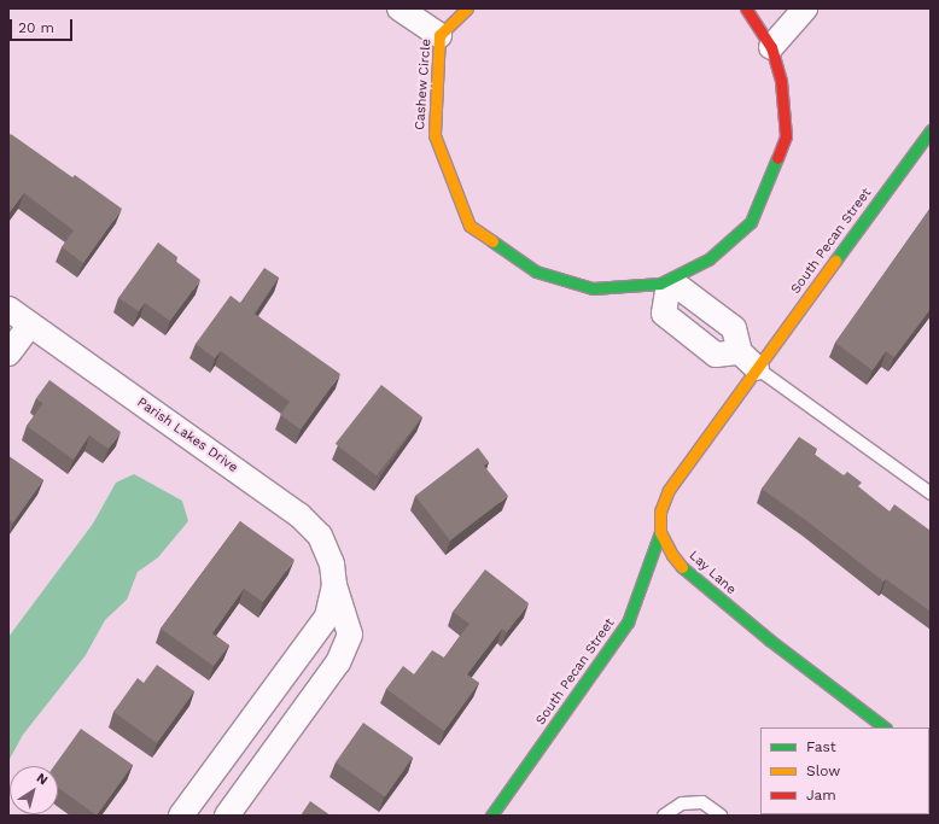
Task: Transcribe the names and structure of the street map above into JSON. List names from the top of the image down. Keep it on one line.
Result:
{"streets":{"street":["Cashew Circle","South Pecan Street","Parish Lakes Drive","Lay Lane"]},"crossings":[["South Pecan Street","Lay Lane"]],"legend":["Fast","Slow","Jam"],"scale_bar":"20 m","north":"top right"}
